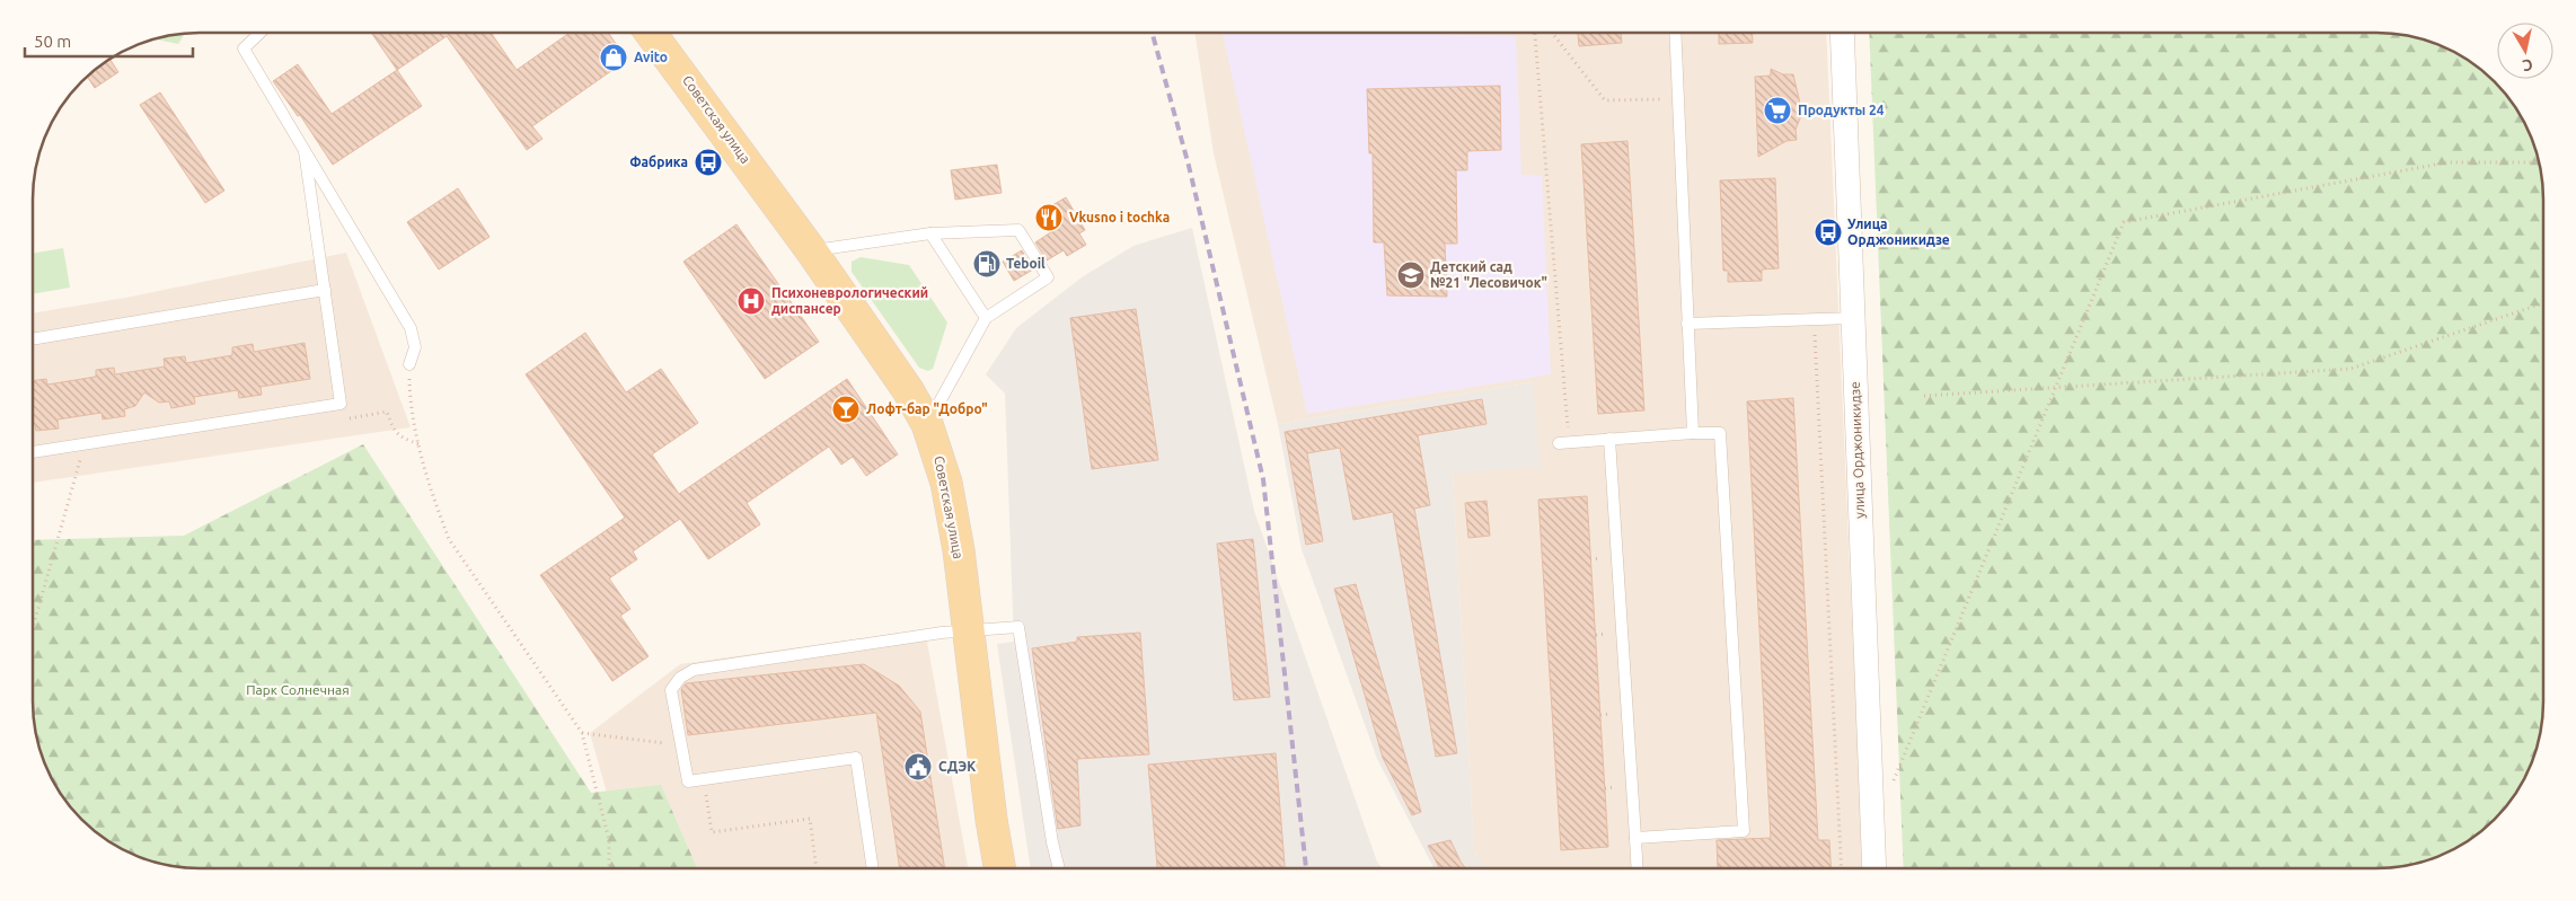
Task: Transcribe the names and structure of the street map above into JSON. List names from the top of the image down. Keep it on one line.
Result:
{"streets":{"main road":["Советская улица"],"street":["улица Орджоникидзе"]},"parks":["Парк Солнечная"],"places":{"shop":["Avito"],"supermarket":["Продукты 24"],"bus stop":["Фабрика","Улица Орджоникидзе"],"restaurant":["Vkusno i tochka"],"fuel station":["Teboil"],"school or university":["Детский сад №21 \"Лесовичок\""],"hospital":["Психоневрологический диспансер"],"bar":["Лофт-бар \"Добро\""],"public building":["СДЭК"]},"scale_bar":"50 m","north":"bottom"}
